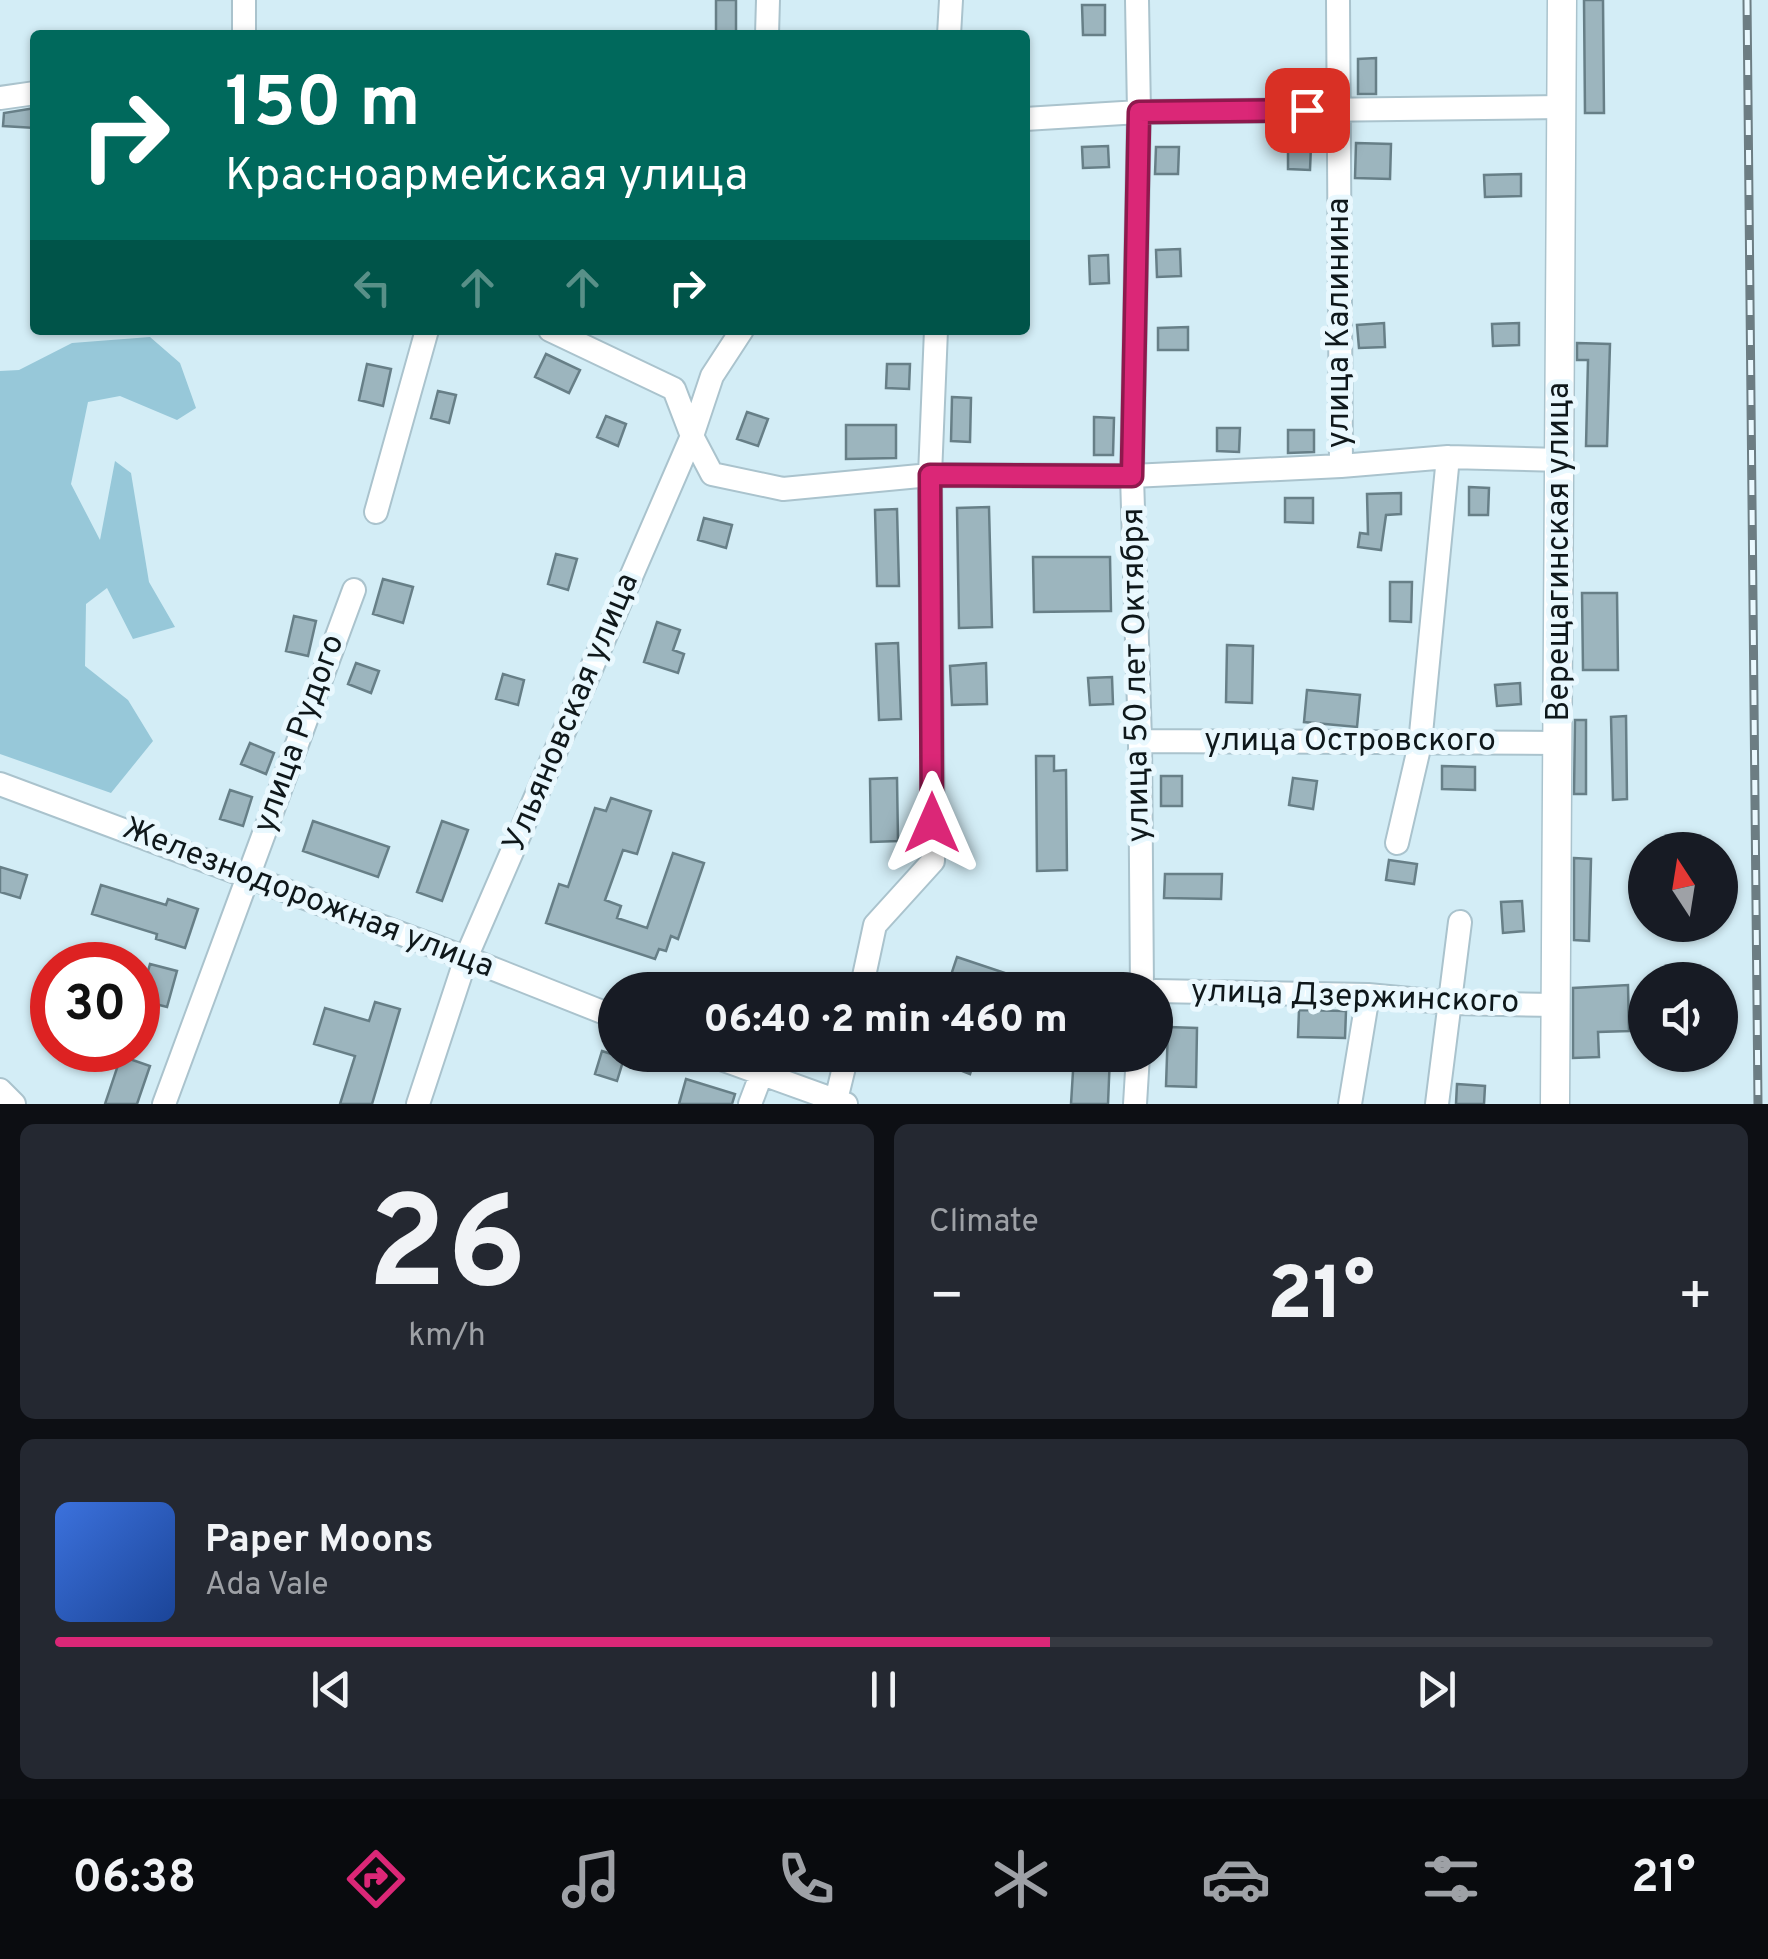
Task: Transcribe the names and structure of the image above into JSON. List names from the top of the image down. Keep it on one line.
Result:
{"streets":{"main road":["Верещагинская улица"],"street":["улица Калинина","улица 50 лет Октября","Ульяновская улица","улица Рудого","улица Островского","Железнодорожная улица","улица Дзержинского"]},"crossings":[["Верещагинская улица","улица Островского"],["Верещагинская улица","улица Дзержинского"],["улица 50 лет Октября","улица Островского"],["Ульяновская улица","Железнодорожная улица"],["улица Рудого","Железнодорожная улица"]],"north":"top","page":{"turn":["150 m","Красноармейская улица"],"limit":"30","trip":"06:40 · 2 min · 460 m","tile":[["26","km/h"],"Climate"],"heat":["−","21°","+"],"song":["Paper Moons","Ada Vale"],"tabs":["06:38","21°"]}}
